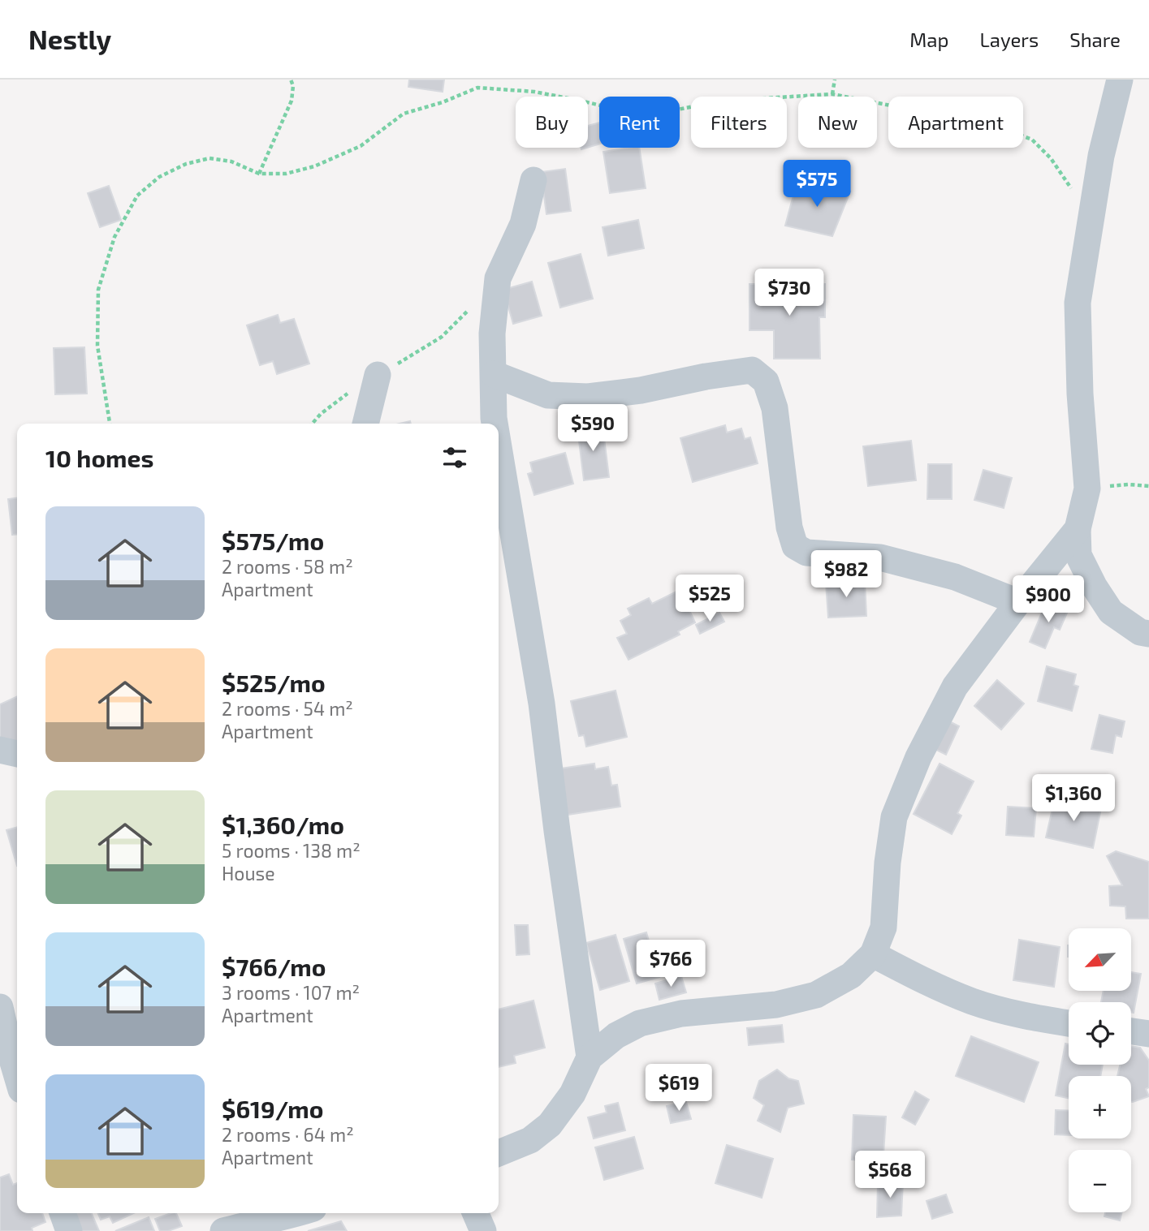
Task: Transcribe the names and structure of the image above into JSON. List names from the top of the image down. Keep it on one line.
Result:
{"north":"bottom left","page":{"header":"Nestly","nav":["Map","Layers","Share"],"chip":["Buy","Rent","Filters","New","Apartment"],"price":["$575","$730","$590","$982","$525","$900","$1,360","$766","$619","$568"],"heading":"10 homes","list":[{"name":"$575/mo","note":"2 rooms · 58 m² · Apartment"},{"name":"$525/mo","note":"2 rooms · 54 m² · Apartment"},{"name":"$1,360/mo","note":"5 rooms · 138 m² · House"},{"name":"$766/mo","note":"3 rooms · 107 m² · Apartment"},{"name":"$619/mo","note":"2 rooms · 64 m² · Apartment"}],"map_buttons":["+","−"]}}
